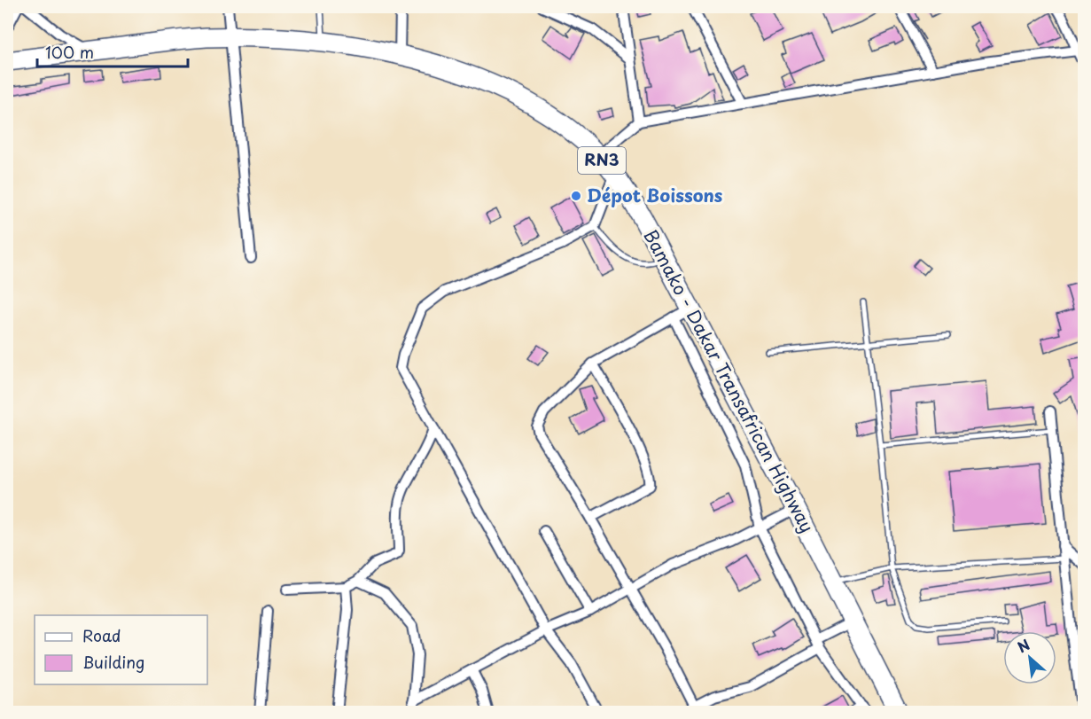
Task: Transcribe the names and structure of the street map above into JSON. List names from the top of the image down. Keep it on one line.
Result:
{"streets":{"highway":["RN3","Bamako - Dakar Transafrican Highway"]},"places":["Dépot Boissons"],"legend":["Road","Building"],"scale_bar":"100 m","north":"top left"}
